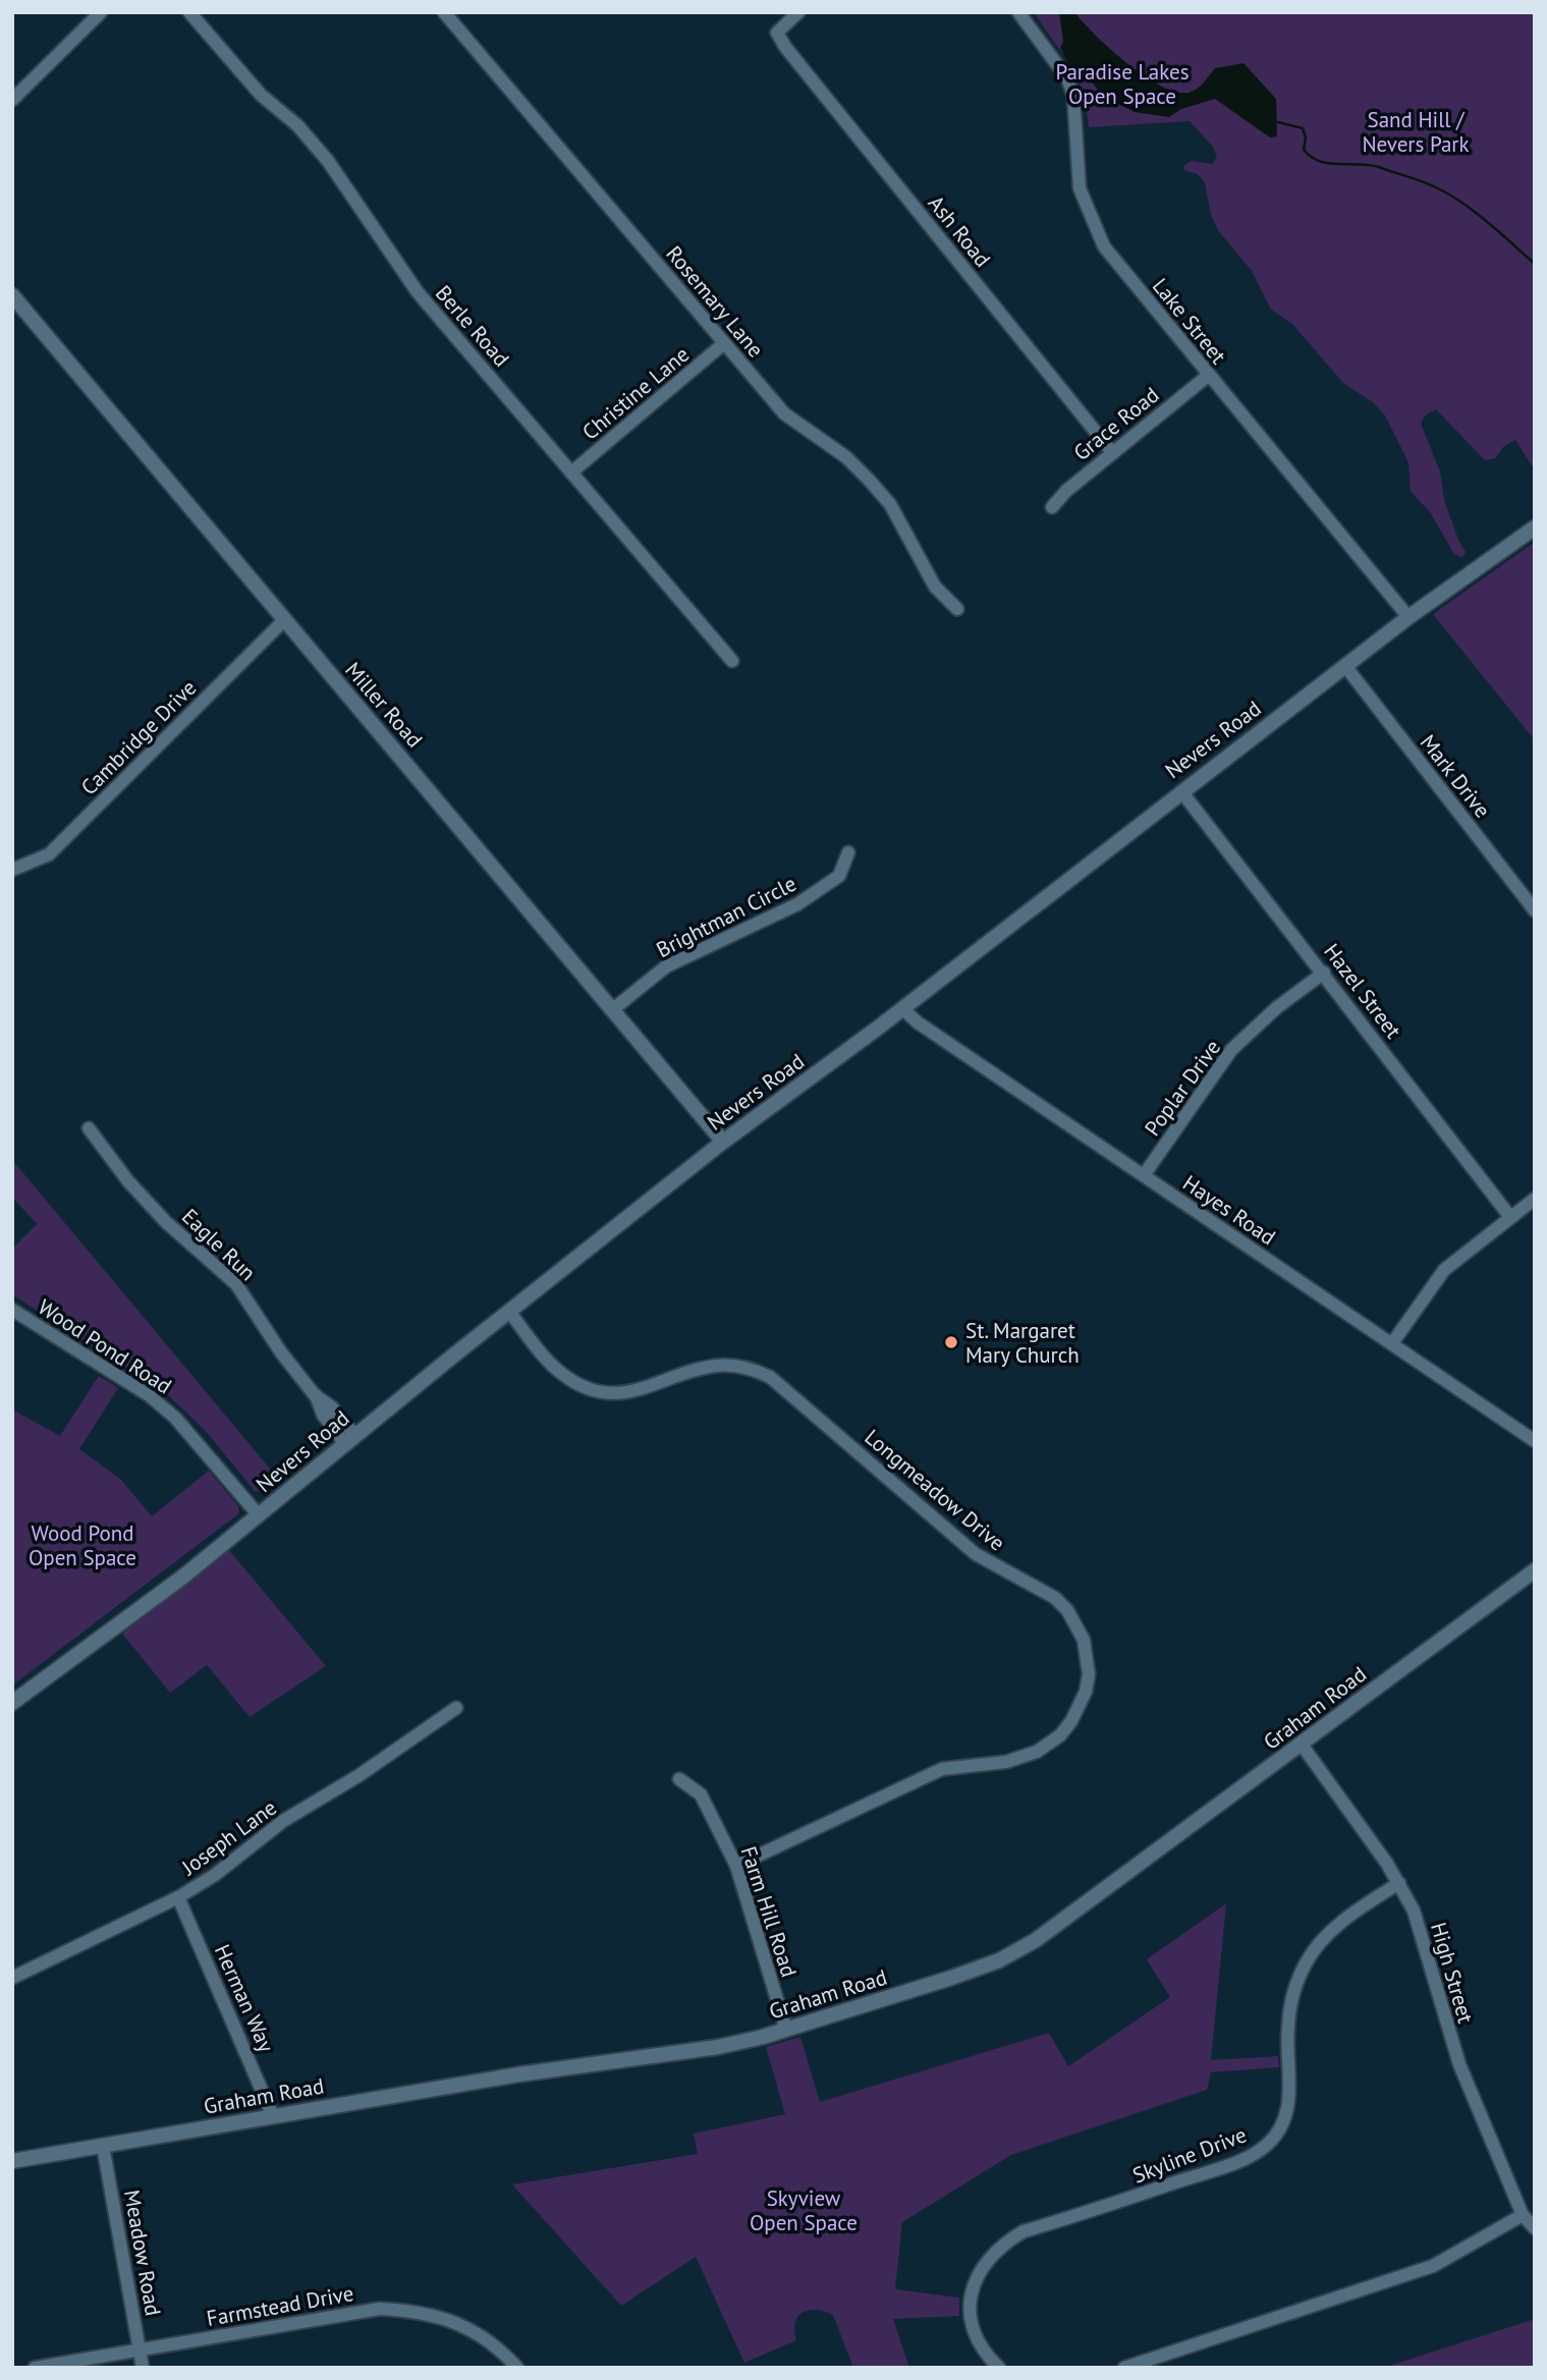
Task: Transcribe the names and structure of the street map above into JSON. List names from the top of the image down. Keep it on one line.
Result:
{"streets":{"street":["Ash Road","Rosemary Lane","Lake Street","Berle Road","Christine Lane","Grace Road","Miller Road","Cambridge Drive","Nevers Road","Mark Drive","Brightman Circle","Hazel Street","Poplar Drive","Hayes Road","Eagle Run","Wood Pond Road","Longmeadow Drive","Graham Road","Joseph Lane","Farm Hill Road","High Street","Herman Way","Skyline Drive","Meadow Road","Farmstead Drive"]},"crossings":[["Ash Road","Grace Road"],["Rosemary Lane","Christine Lane"],["Lake Street","Grace Road"],["Lake Street","Nevers Road"],["Berle Road","Christine Lane"],["Miller Road","Cambridge Drive"],["Miller Road","Nevers Road"],["Miller Road","Brightman Circle"],["Nevers Road","Mark Drive"],["Nevers Road","Hazel Street"],["Nevers Road","Hayes Road"],["Nevers Road","Eagle Run"],["Nevers Road","Wood Pond Road"],["Nevers Road","Longmeadow Drive"],["Hazel Street","Poplar Drive"],["Poplar Drive","Hayes Road"],["Longmeadow Drive","Farm Hill Road"],["Graham Road","Farm Hill Road"],["Graham Road","High Street"],["Graham Road","Herman Way"],["Graham Road","Meadow Road"],["Joseph Lane","Herman Way"],["High Street","Skyline Drive"],["Meadow Road","Farmstead Drive"]],"parks":["Paradise Lakes Open Space","Sand Hill / Nevers Park","Wood Pond Open Space","Skyview Open Space"],"places":["St. Margaret Mary Church"]}
